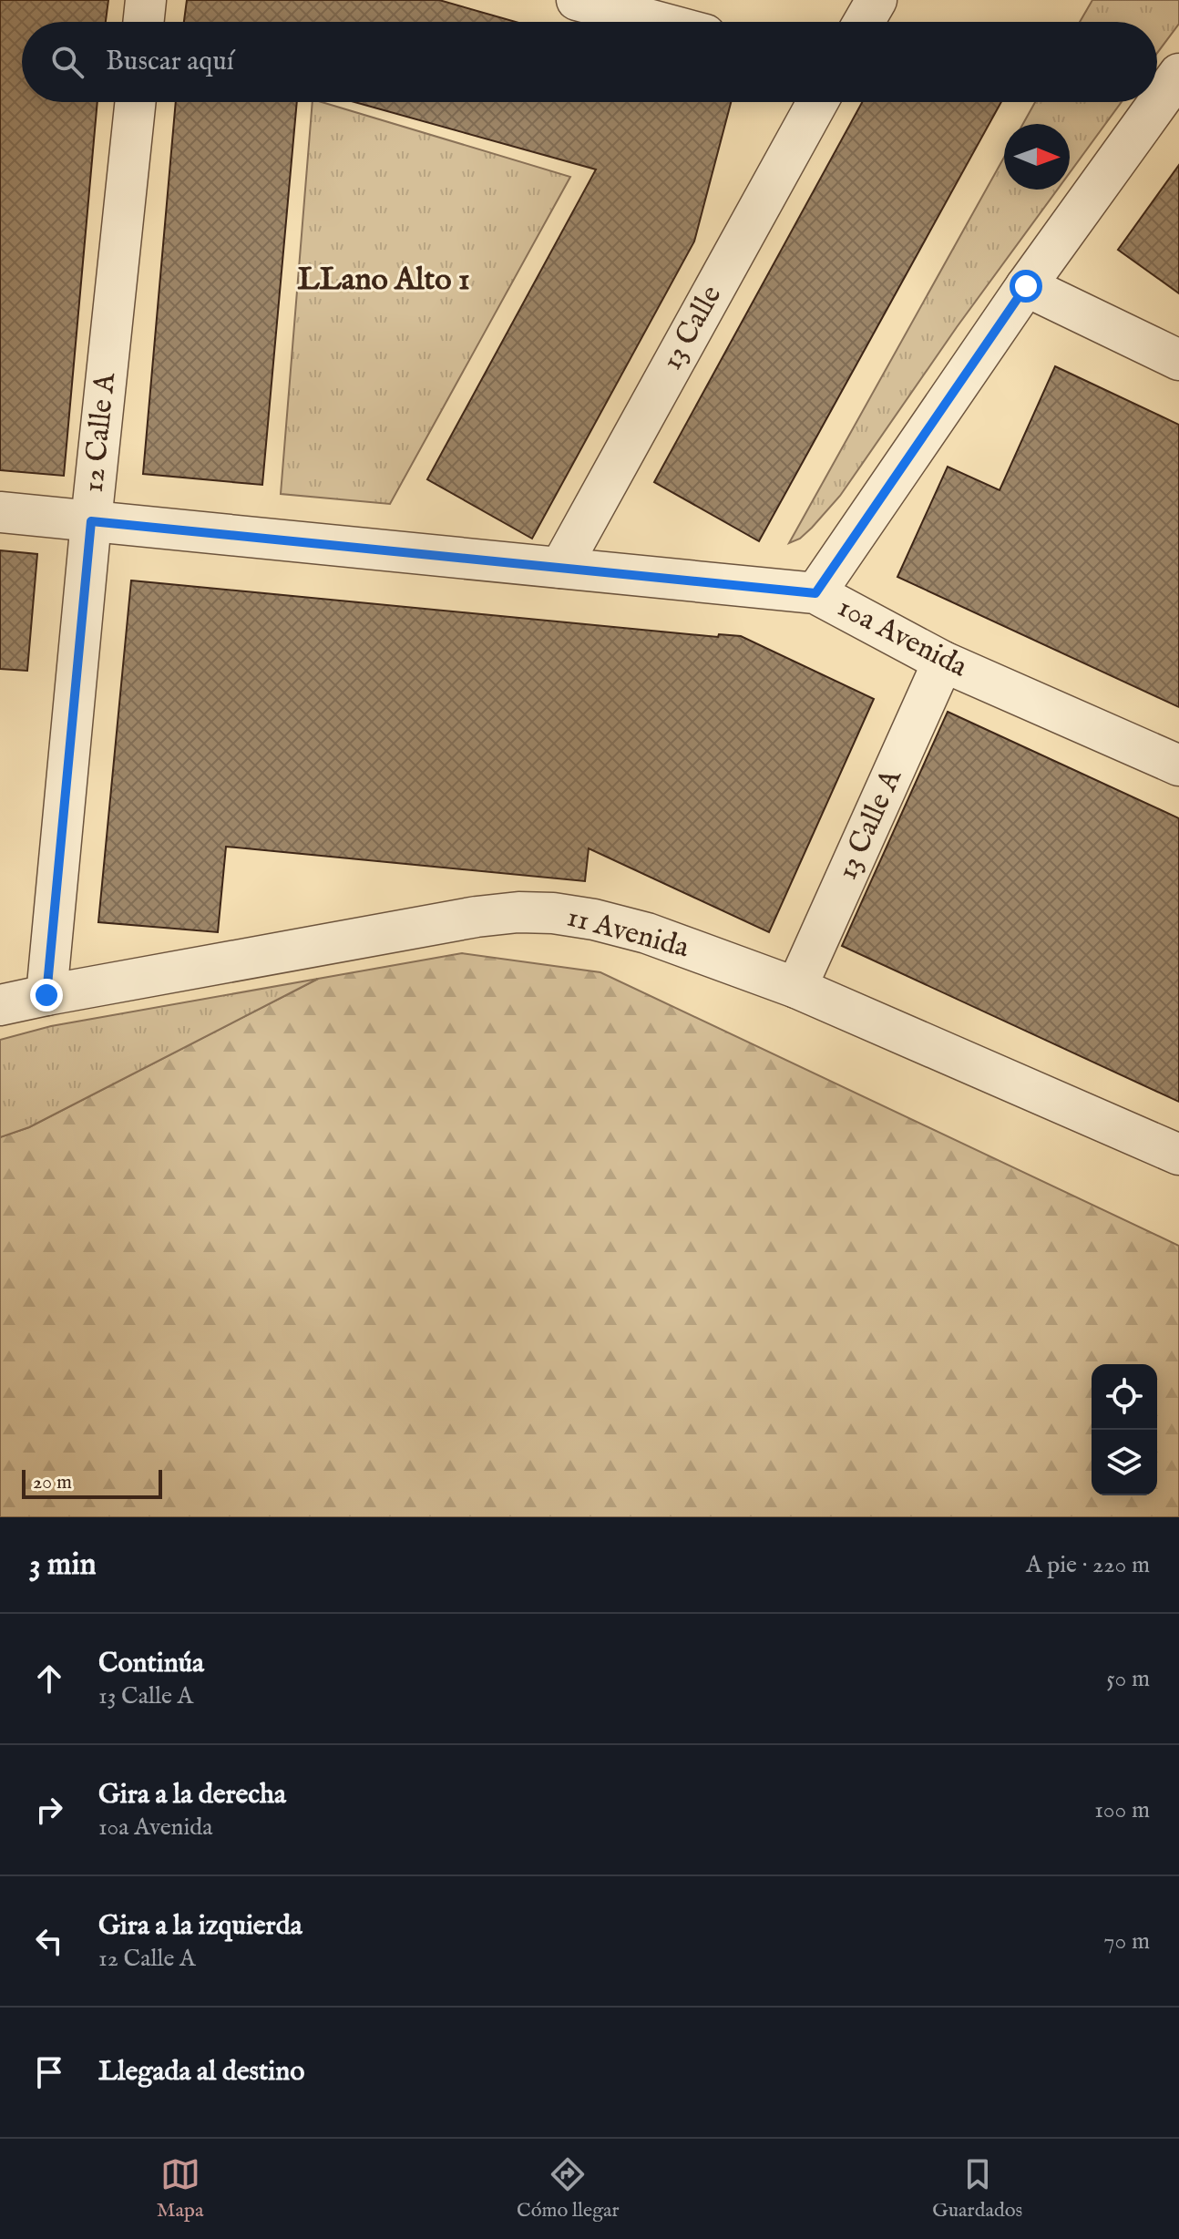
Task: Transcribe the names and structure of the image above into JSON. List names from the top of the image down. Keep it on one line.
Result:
{"streets":{"street":["13 Calle","12 Calle A","10a Avenida","13 Calle A","11 Avenida"]},"crossings":[["13 Calle","10a Avenida"],["12 Calle A","10a Avenida"],["12 Calle A","11 Avenida"],["10a Avenida","13 Calle A"],["13 Calle A","11 Avenida"]],"districts":["LLano Alto 1"],"scale_bar":"20 m","north":"right","page":{"search":"Buscar aquí","scale":"20 m","heading":["3 min","A pie · 220 m"],"list":[["Continúa","13 Calle A","50 m"],["Gira a la derecha","10a Avenida","100 m"],["Gira a la izquierda","12 Calle A","70 m"],"Llegada al destino"],"nav":["Mapa","Cómo llegar","Guardados"]}}
